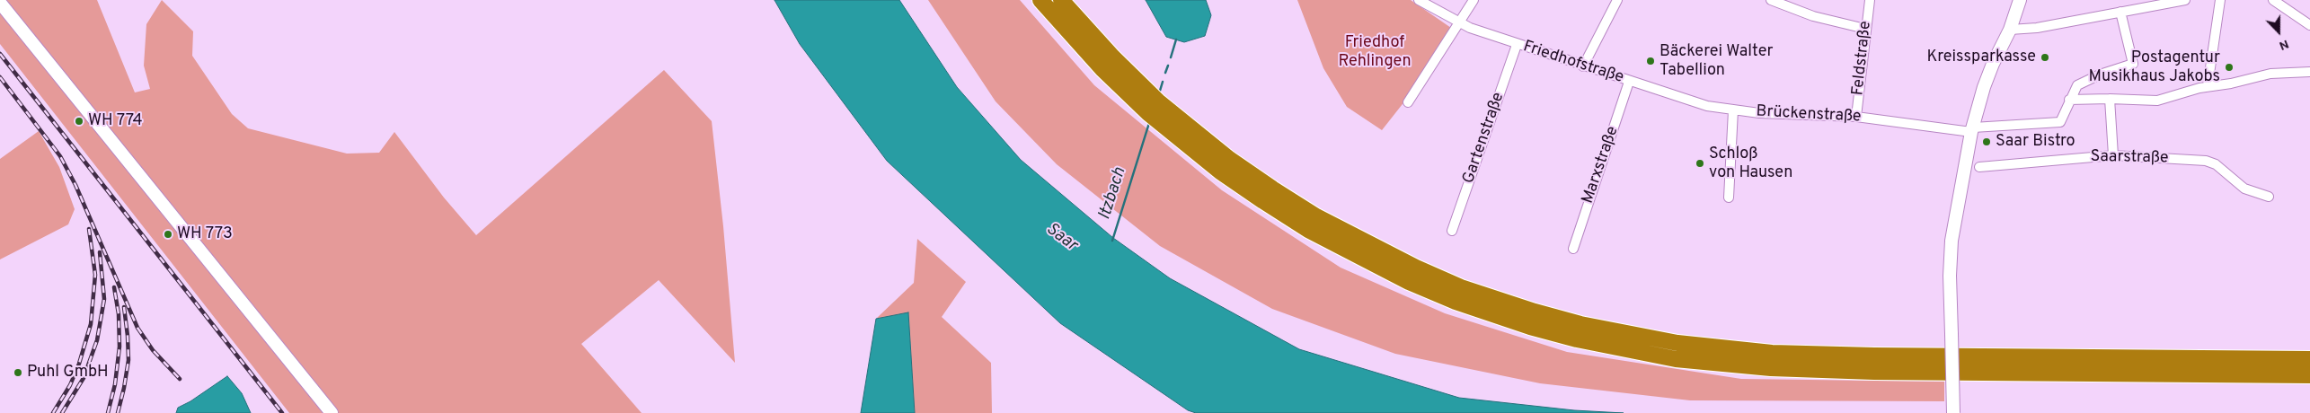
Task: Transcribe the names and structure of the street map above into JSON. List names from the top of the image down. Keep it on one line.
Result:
{"streets":{"street":["Feldstraße","Friedhofstraße","Brückenstraße","Gartenstraße","Saarstraße","Marxstraße"]},"crossings":[["Feldstraße","Brückenstraße"],["Friedhofstraße","Brückenstraße"],["Friedhofstraße","Gartenstraße"],["Friedhofstraße","Marxstraße"]],"water":["Itzbach","Saar"],"parks":["Friedhof Rehlingen"],"places":["Kreissparkasse","Bäckerei Walter Tabellion","Postagentur Musikhaus Jakobs","WH 774","Saar Bistro","Schloß von Hausen","WH 773","Puhl GmbH"],"north":"bottom"}
